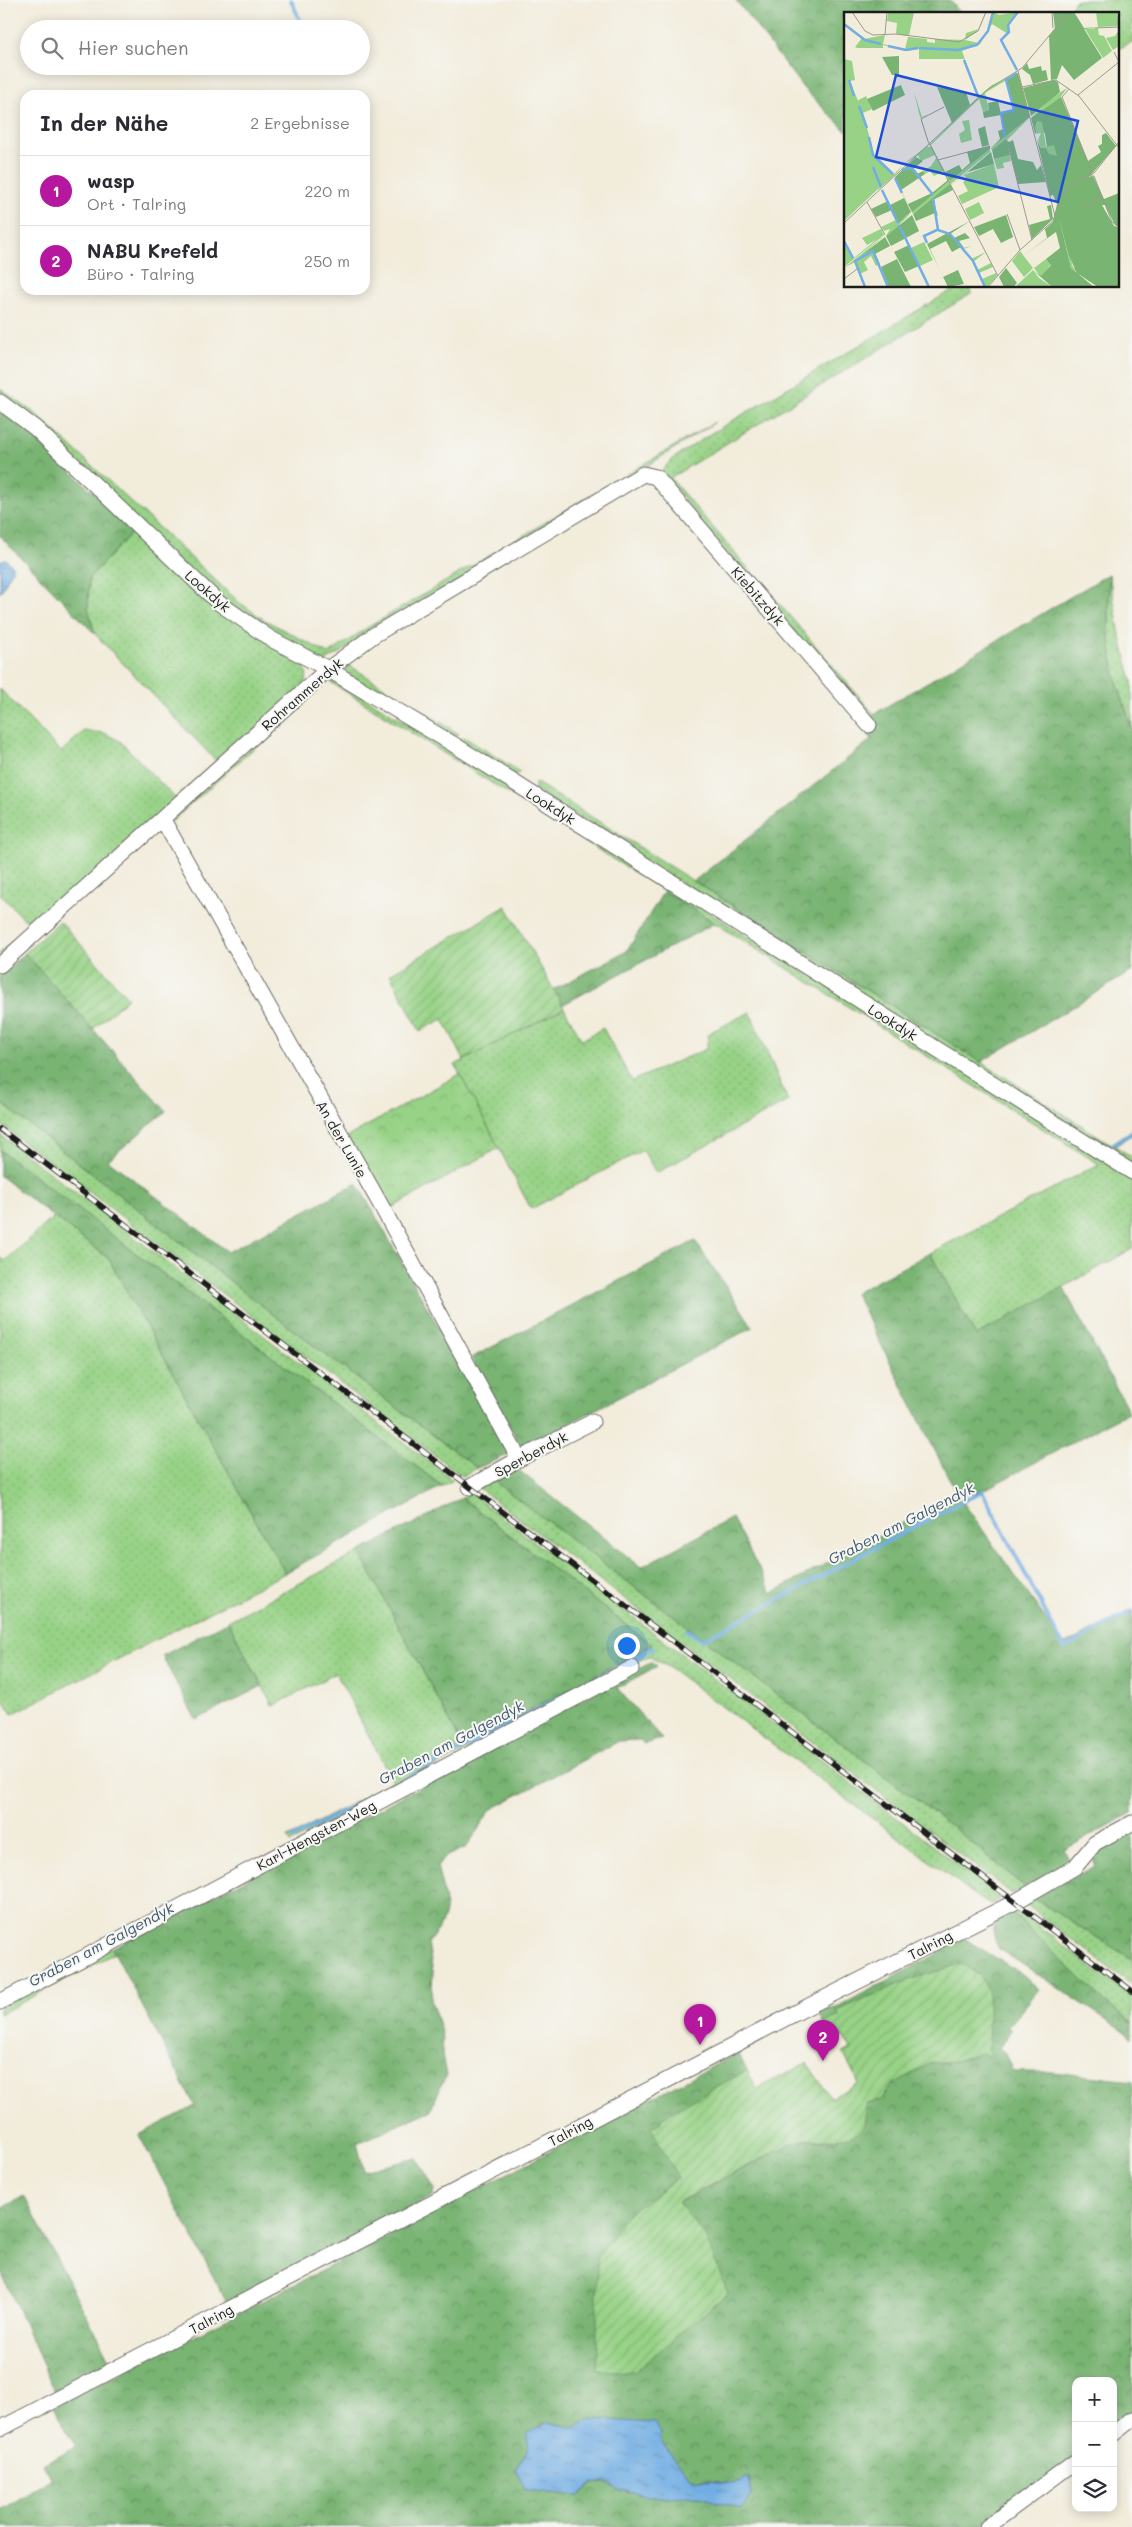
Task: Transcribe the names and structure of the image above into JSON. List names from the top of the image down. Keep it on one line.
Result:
{"streets":{"street":["Lookdyk","Kiebitzdyk","Rohrammerdyk","An der Lunie","Sperberdyk","Karl-Hengsten-Weg","Talring"]},"crossings":[["Lookdyk","Rohrammerdyk"],["Kiebitzdyk","Rohrammerdyk"],["Rohrammerdyk","An der Lunie"],["An der Lunie","Sperberdyk"]],"water":["Graben am Galgendyk"],"page":{"search":"Hier suchen","heading":["In der Nähe","2 Ergebnisse"],"list":[{"mark":"1","name":"wasp","note":"Ort · Talring","value":"220 m"},{"mark":"2","name":"NABU Krefeld","note":"Büro · Talring","value":"250 m"}],"pins":["1","2"],"map_buttons":["+","−"]}}
